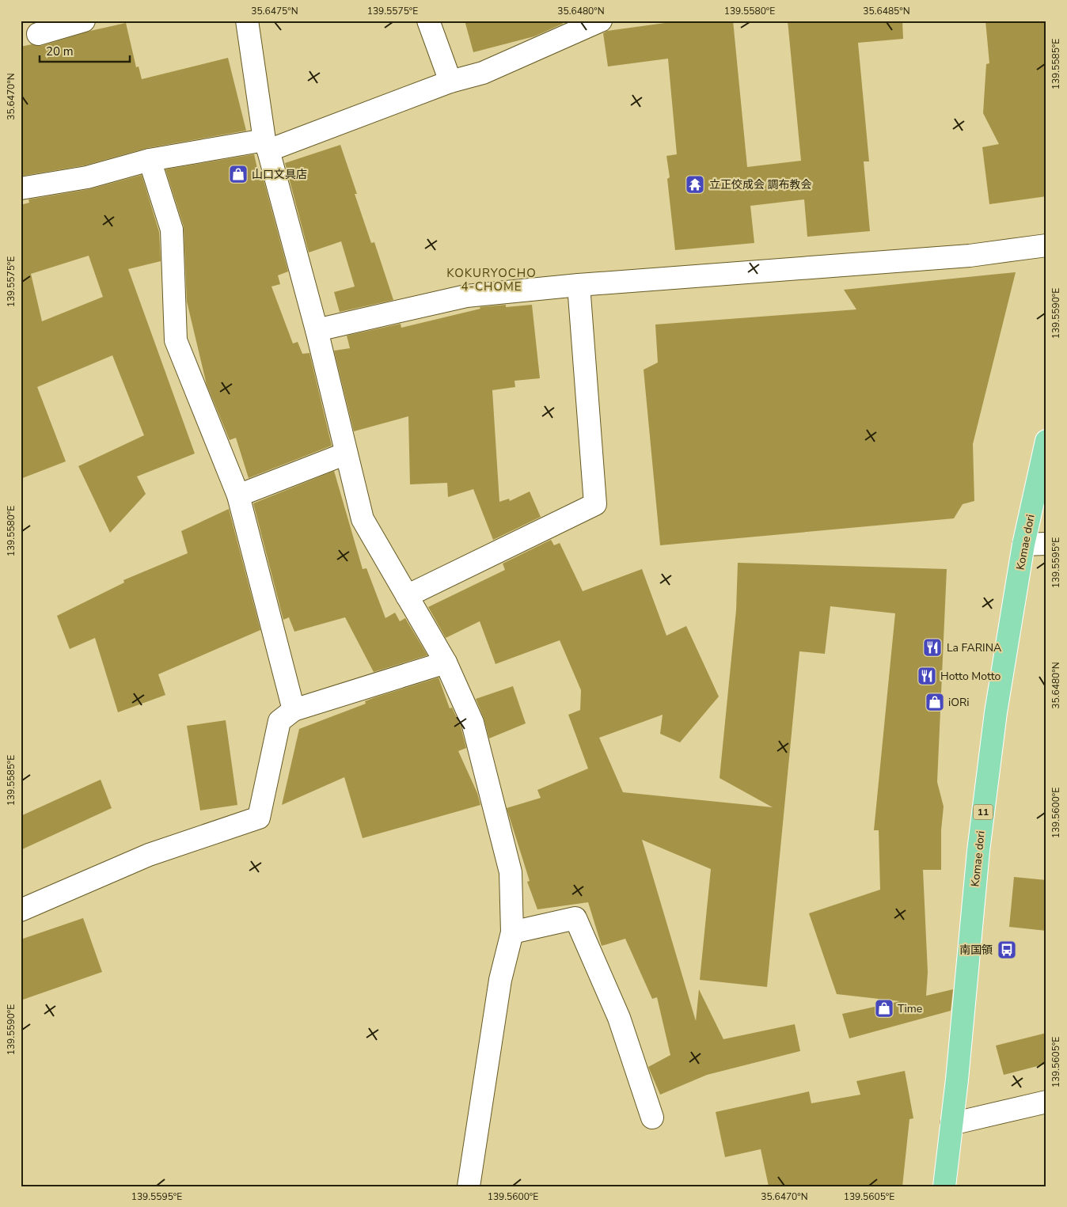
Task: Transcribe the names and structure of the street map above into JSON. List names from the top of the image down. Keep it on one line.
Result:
{"streets":{"main road":["Komae dori","11"]},"districts":["KOKURYOCHO 4-CHOME"],"places":{"shop":["山口文具店","iORi","Time"],"temple":["立正佼成会 調布教会"],"restaurant":["La FARINA","Hotto Motto"],"bus stop":["南国領"]},"scale_bar":"20 m","coordinates":["35.6475°N","139.5575°E","35.6480°N","139.5580°E","35.6485°N","139.5585°E","35.6470°N","139.5590°E","139.5595°E","139.5600°E","139.5605°E"]}
